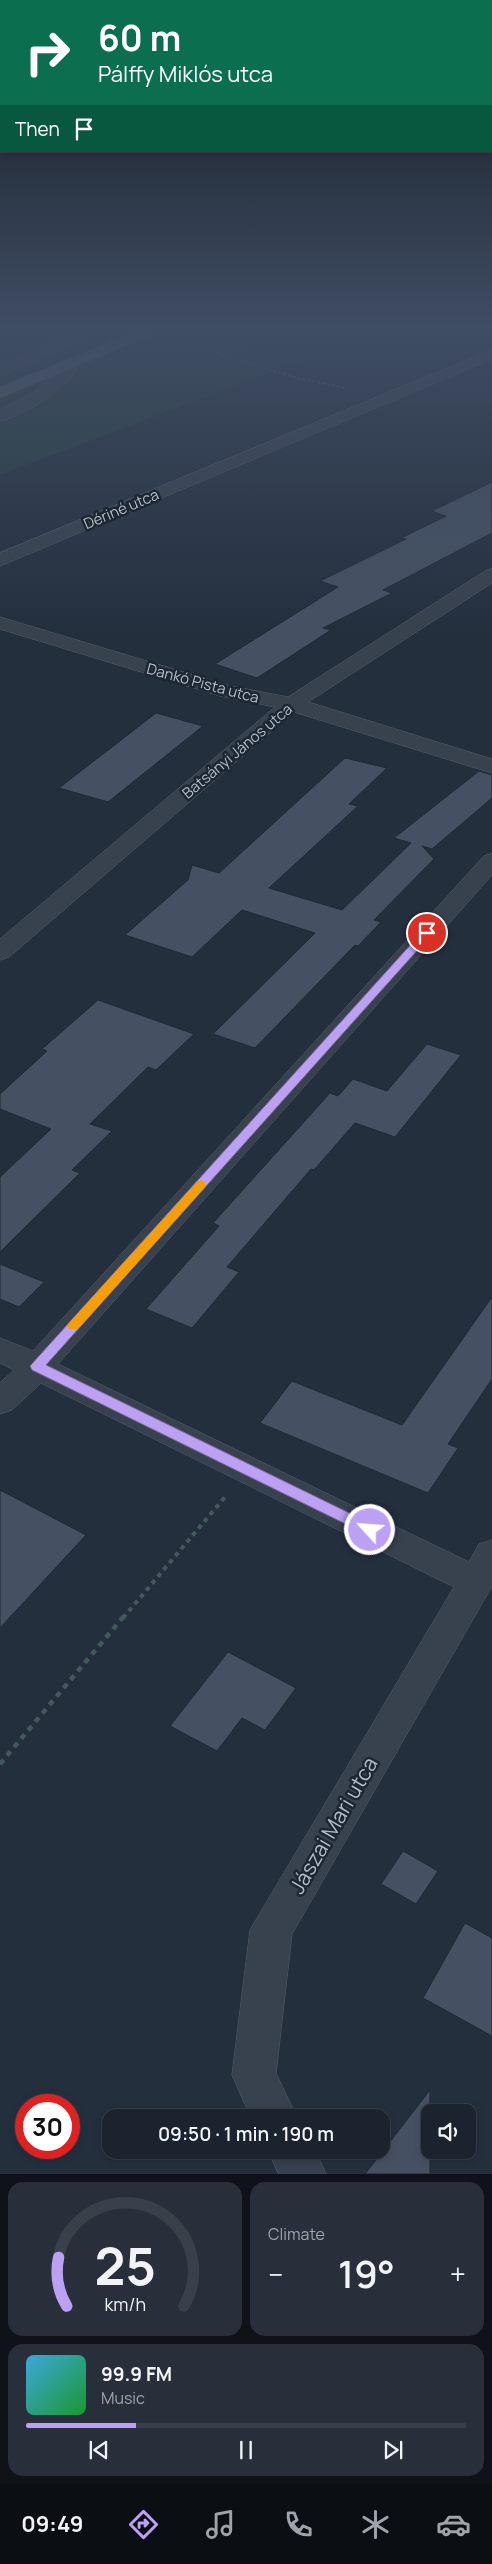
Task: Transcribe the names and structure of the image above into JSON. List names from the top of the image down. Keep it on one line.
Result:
{"streets":{"street":["Dériné utca","Dankó Pista utca","Batsányi János utca","Jászai Mari utca"]},"crossings":[["Dankó Pista utca","Batsányi János utca"]],"page":{"turn":["60 m","Pálffy Miklós utca"],"then":"Then","limit":"30","trip":"09:50 · 1 min · 190 m","tile":"Climate","heat":["−","19°","+"],"song":["99.9 FM","Music"],"tabs":"09:49","gauge":["25","km/h"]}}
